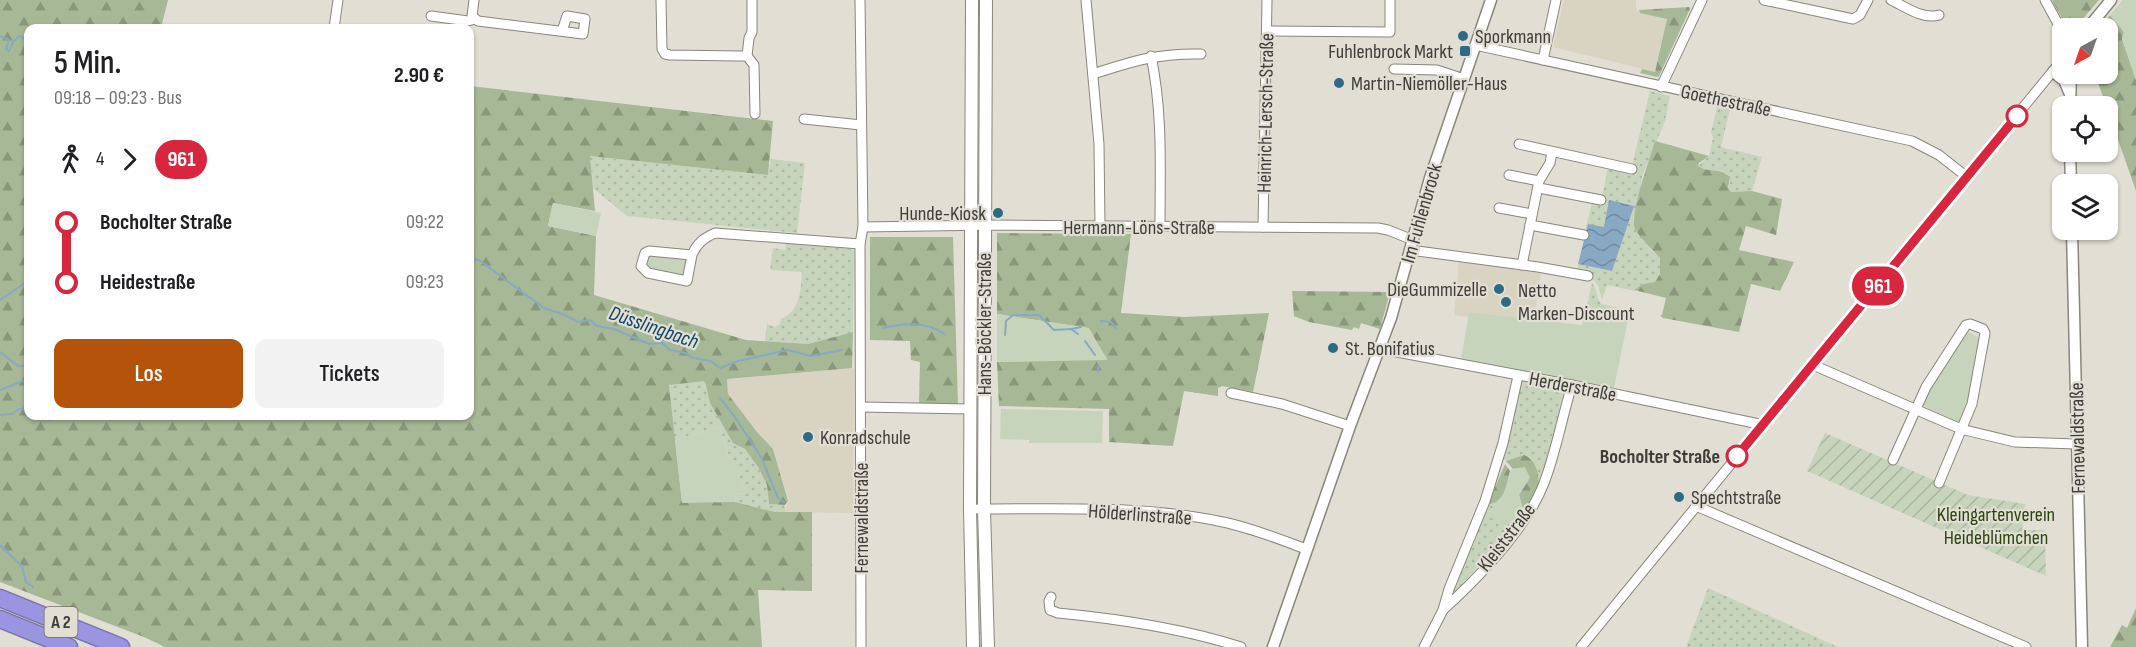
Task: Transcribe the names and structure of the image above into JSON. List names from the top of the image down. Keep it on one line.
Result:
{"streets":{"highway":["A 2"],"main road":["Hans-Böckler-Straße"],"street":["Goethestraße","Heinrich-Lersch-Straße","Im Fuhlenbrock","Hermann-Löns-Straße","Herderstraße","Fernewaldstraße","Hölderlinstraße","Kleiststraße"]},"crossings":[["Goethestraße","Im Fuhlenbrock"],["Heinrich-Lersch-Straße","Hermann-Löns-Straße"],["Im Fuhlenbrock","Hermann-Löns-Straße"],["Im Fuhlenbrock","Herderstraße"],["Im Fuhlenbrock","Hölderlinstraße"],["Hermann-Löns-Straße","Hans-Böckler-Straße"],["Hermann-Löns-Straße","Fernewaldstraße"],["Hans-Böckler-Straße","Fernewaldstraße"],["Hans-Böckler-Straße","Hölderlinstraße"],["Herderstraße","Kleiststraße"]],"water":["Düsslingbach"],"parks":["Kleingartenverein Heideblümchen"],"places":{"other":["Sporkmann","Martin-Niemöller-Haus","Hunde-Kiosk","DieGummizelle","Netto Marken-Discount","St. Bonifatius","Konradschule","Bocholter Straße","Spechtstraße"],"transit":["Fuhlenbrock Markt"]},"lines":["bus line 961"],"north":"bottom left","page":{"on_map":"961","heading":["5 Min.","09:18 – 09:23 · Bus","2.90 €"],"legs":["4","961"],"list":[{"name":"Bocholter Straße","value":"09:22"},{"name":"Heidestraße","value":"09:23"}],"buttons":["Los","Tickets"]}}
